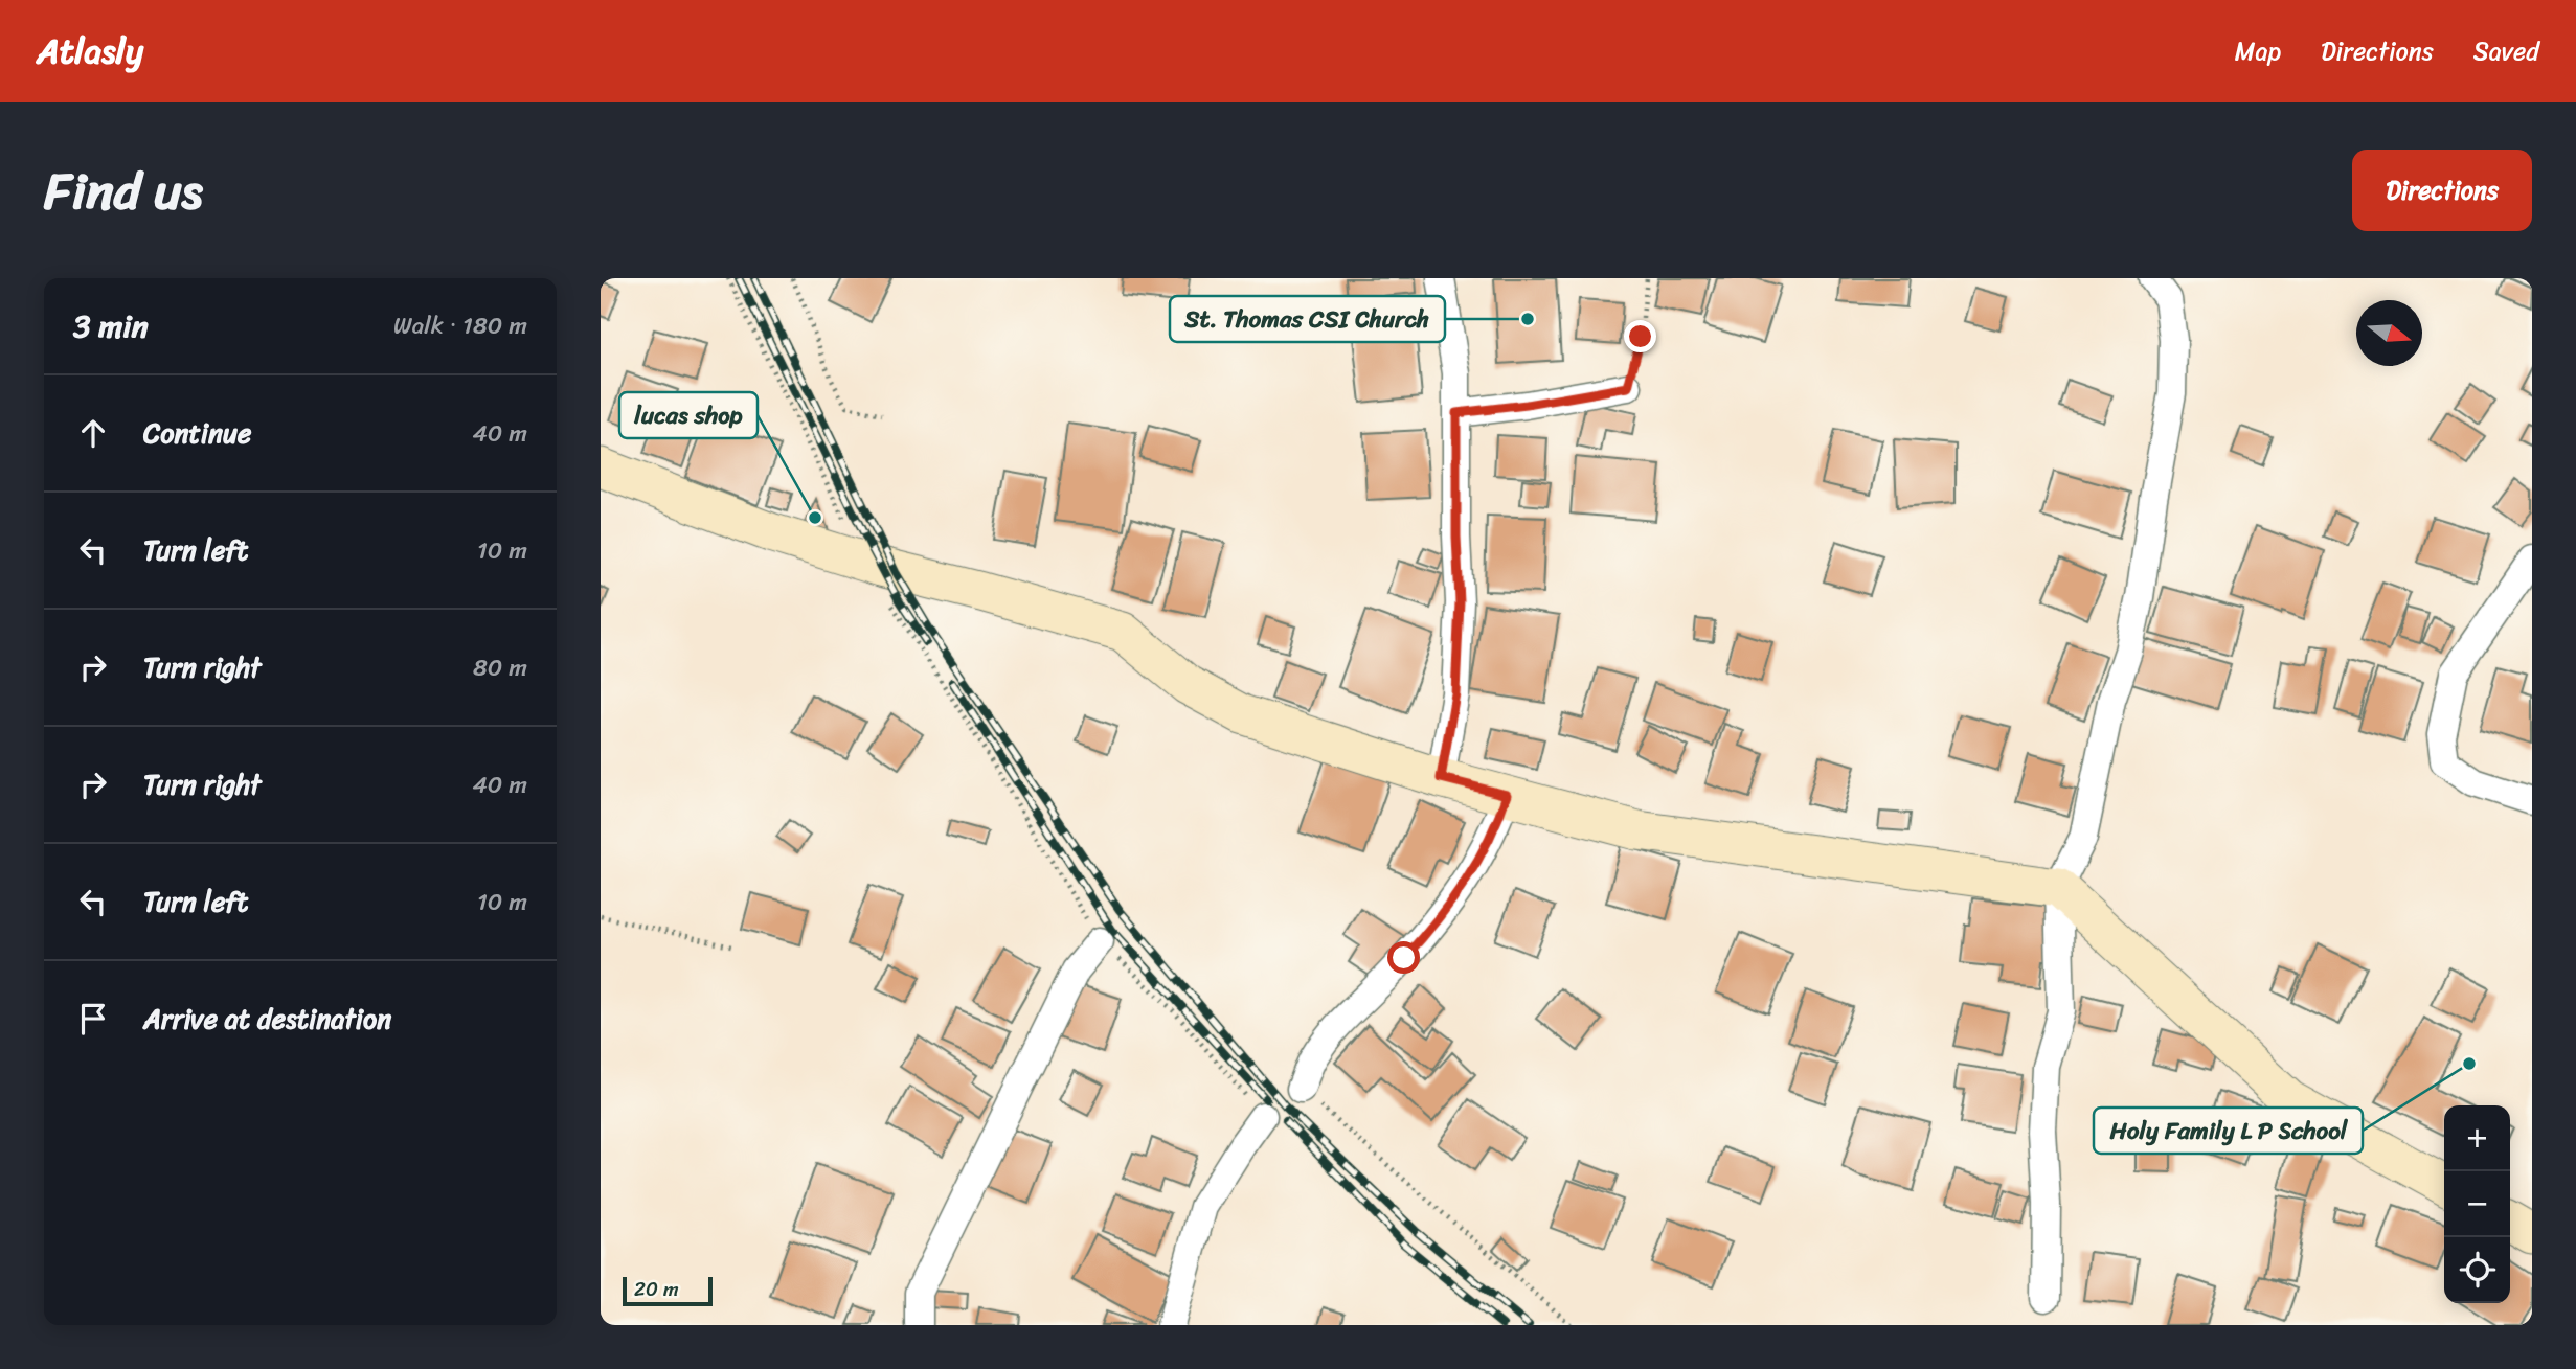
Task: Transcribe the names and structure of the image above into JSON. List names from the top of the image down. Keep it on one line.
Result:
{"places":["St. Thomas CSI Church","lucas shop","Holy Family L P School"],"scale_bar":"20 m","north":"right","page":{"header":"Atlasly","nav":["Map","Directions","Saved"],"title":"Find us","buttons":"Directions","heading":["3 min","Walk · 180 m"],"list":[["Continue","40 m"],["Turn left","10 m"],["Turn right","80 m"],["Turn right","40 m"],["Turn left","10 m"],"Arrive at destination"],"map_buttons":["+","−"],"scale":"20 m"}}
